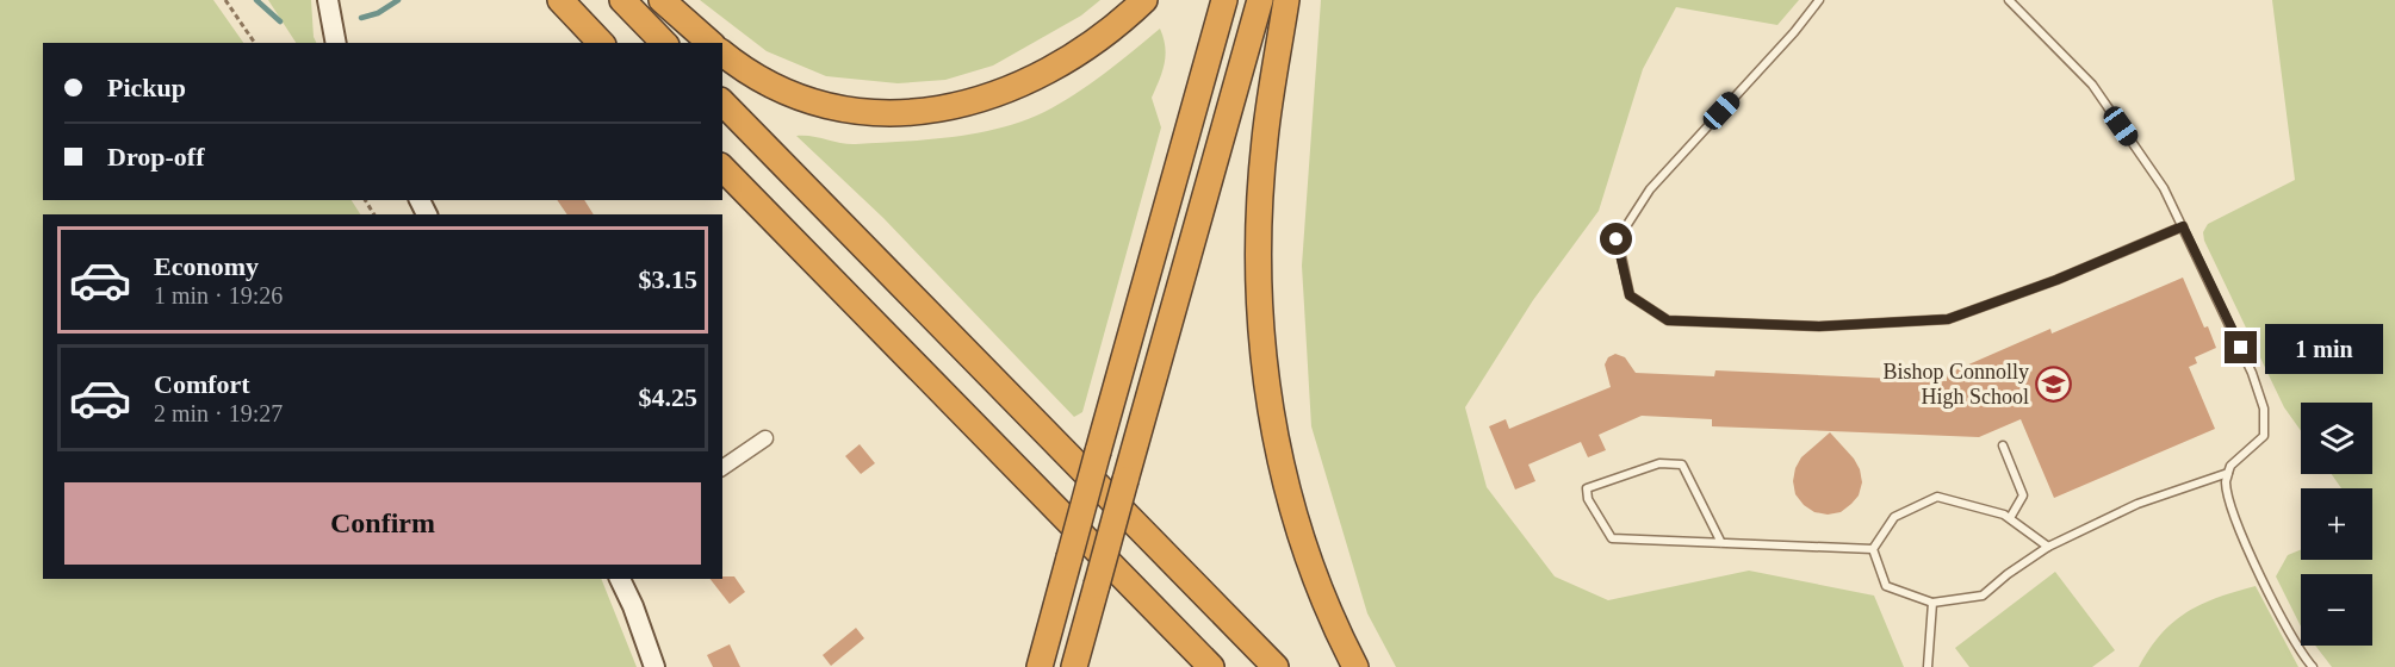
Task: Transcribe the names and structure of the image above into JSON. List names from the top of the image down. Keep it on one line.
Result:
{"places":{"school or university":["Bishop Connolly High School"]},"page":{"banner":["Pickup","Drop-off"],"list":[{"name":"Economy","note":"1 min · 19:26","value":"$3.15"},{"name":"Comfort","note":"2 min · 19:27","value":"$4.25"}],"bubble":"1 min","map_buttons":["+","−"],"buttons":"Confirm"}}
